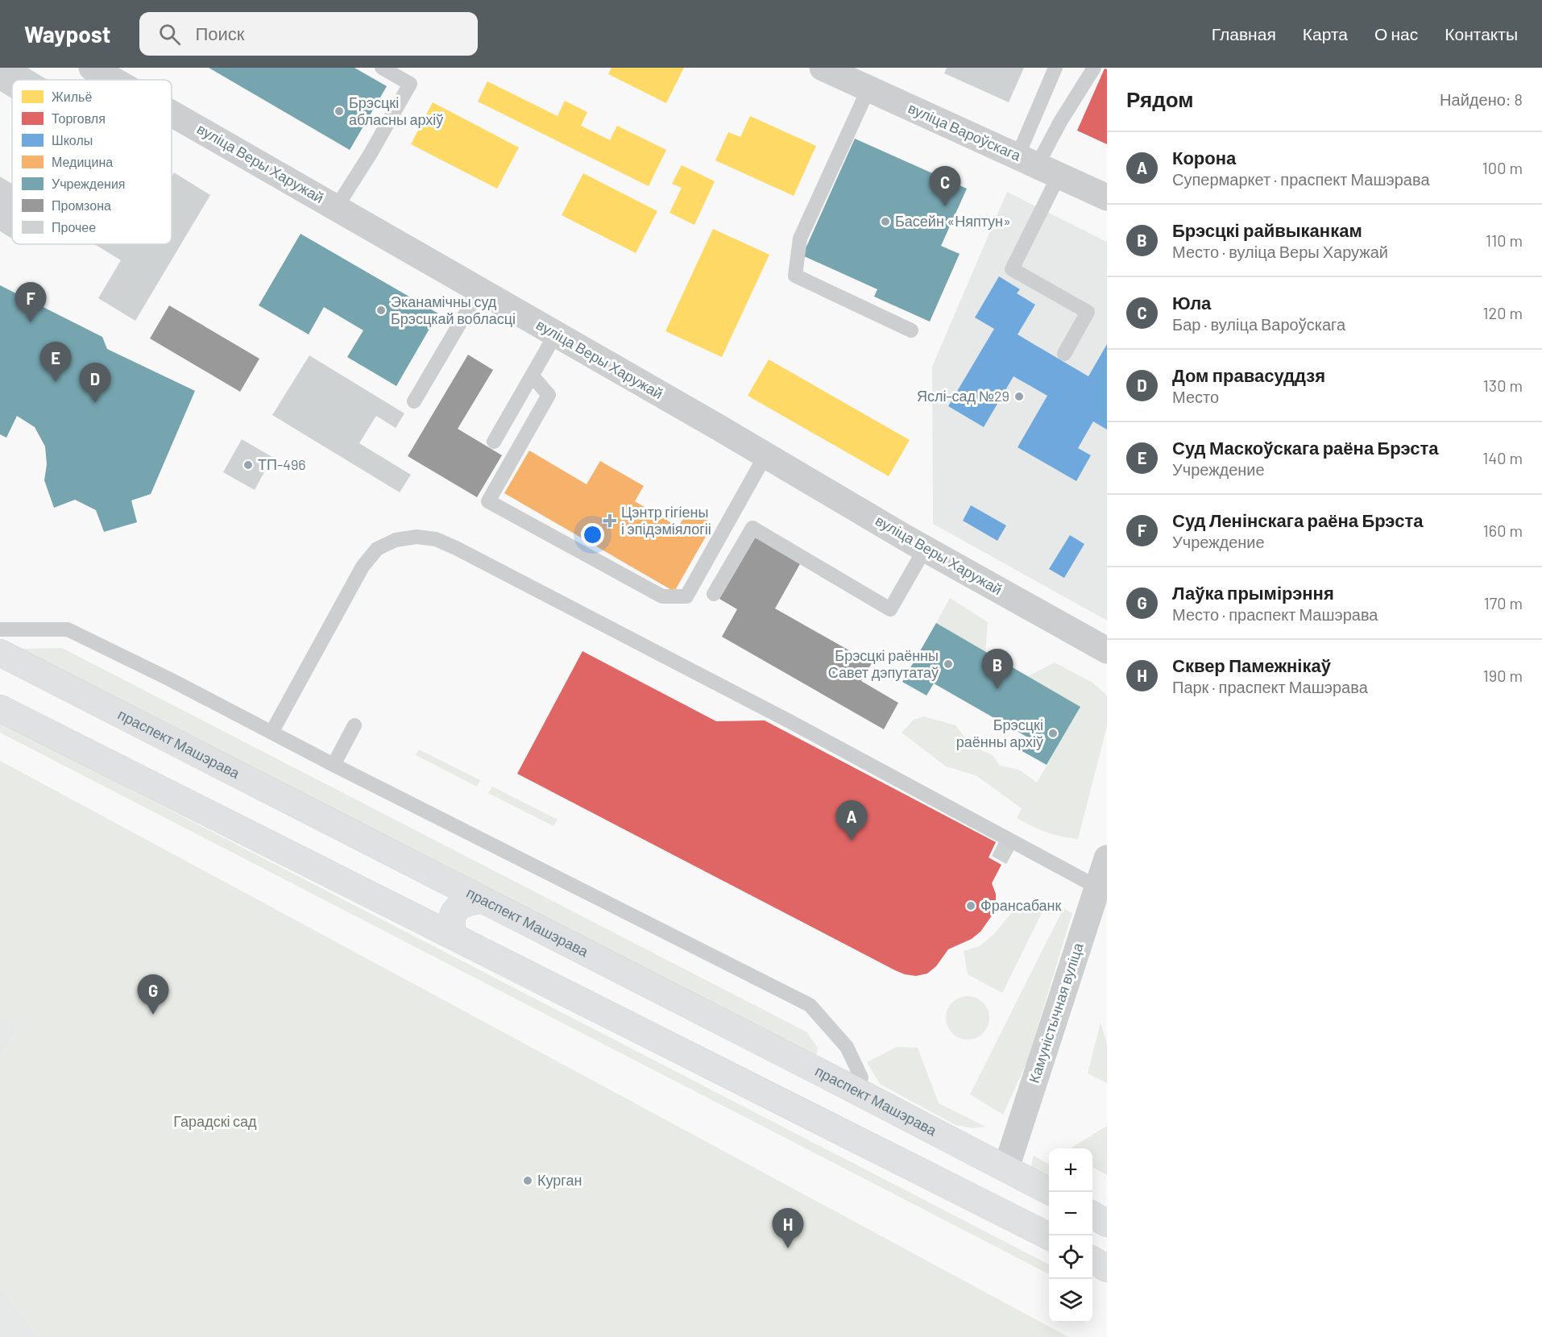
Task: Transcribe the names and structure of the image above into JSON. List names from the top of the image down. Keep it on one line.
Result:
{"streets":{"main road":["праспект Машэрава"],"street":["вуліца Вароўскага","вуліца Веры Харужай","Камуністычная вуліца"]},"crossings":[["праспект Машэрава","Камуністычная вуліца"]],"parks":["Гарадскі сад"],"places":{"other":["Брэсцкі абласны архіў","Басейн «Няптун»","Эканамічны суд Брэсцкай вобласці","Яслі-сад №29","ТП-496","Брэсцкі раённы Савет дэпутатаў","Брэсцкі раённы архіў","Франсабанк","Курган"],"health":["Цэнтр гігіены і эпідэміялогіі"]},"legend":["Жильё","Торговля","Школы","Медицина","Учреждения","Промзона","Прочее"],"page":{"header":"Waypost","search":"Поиск","nav":["Главная","Карта","О нас","Контакты"],"heading":["Рядом","Найдено: 8"],"list":[{"mark":"A","name":"Корона","note":"Супермаркет · праспект Машэрава","value":"100 m"},{"mark":"B","name":"Брэсцкі райвыканкам","note":"Место · вуліца Веры Харужай","value":"110 m"},{"mark":"C","name":"Юла","note":"Бар · вуліца Вароўскага","value":"120 m"},{"mark":"D","name":"Дом правасуддзя","note":"Место","value":"130 m"},{"mark":"E","name":"Суд Маскоўскага раёна Брэста","note":"Учреждение","value":"140 m"},{"mark":"F","name":"Суд Ленінскага раёна Брэста","note":"Учреждение","value":"160 m"},{"mark":"G","name":"Лаўка прымірэння","note":"Место · праспект Машэрава","value":"170 m"},{"mark":"H","name":"Сквер Памежнікаў","note":"Парк · праспект Машэрава","value":"190 m"}],"pins":["C","F","E","D","B","A","G","H"],"map_buttons":["+","−"]}}
